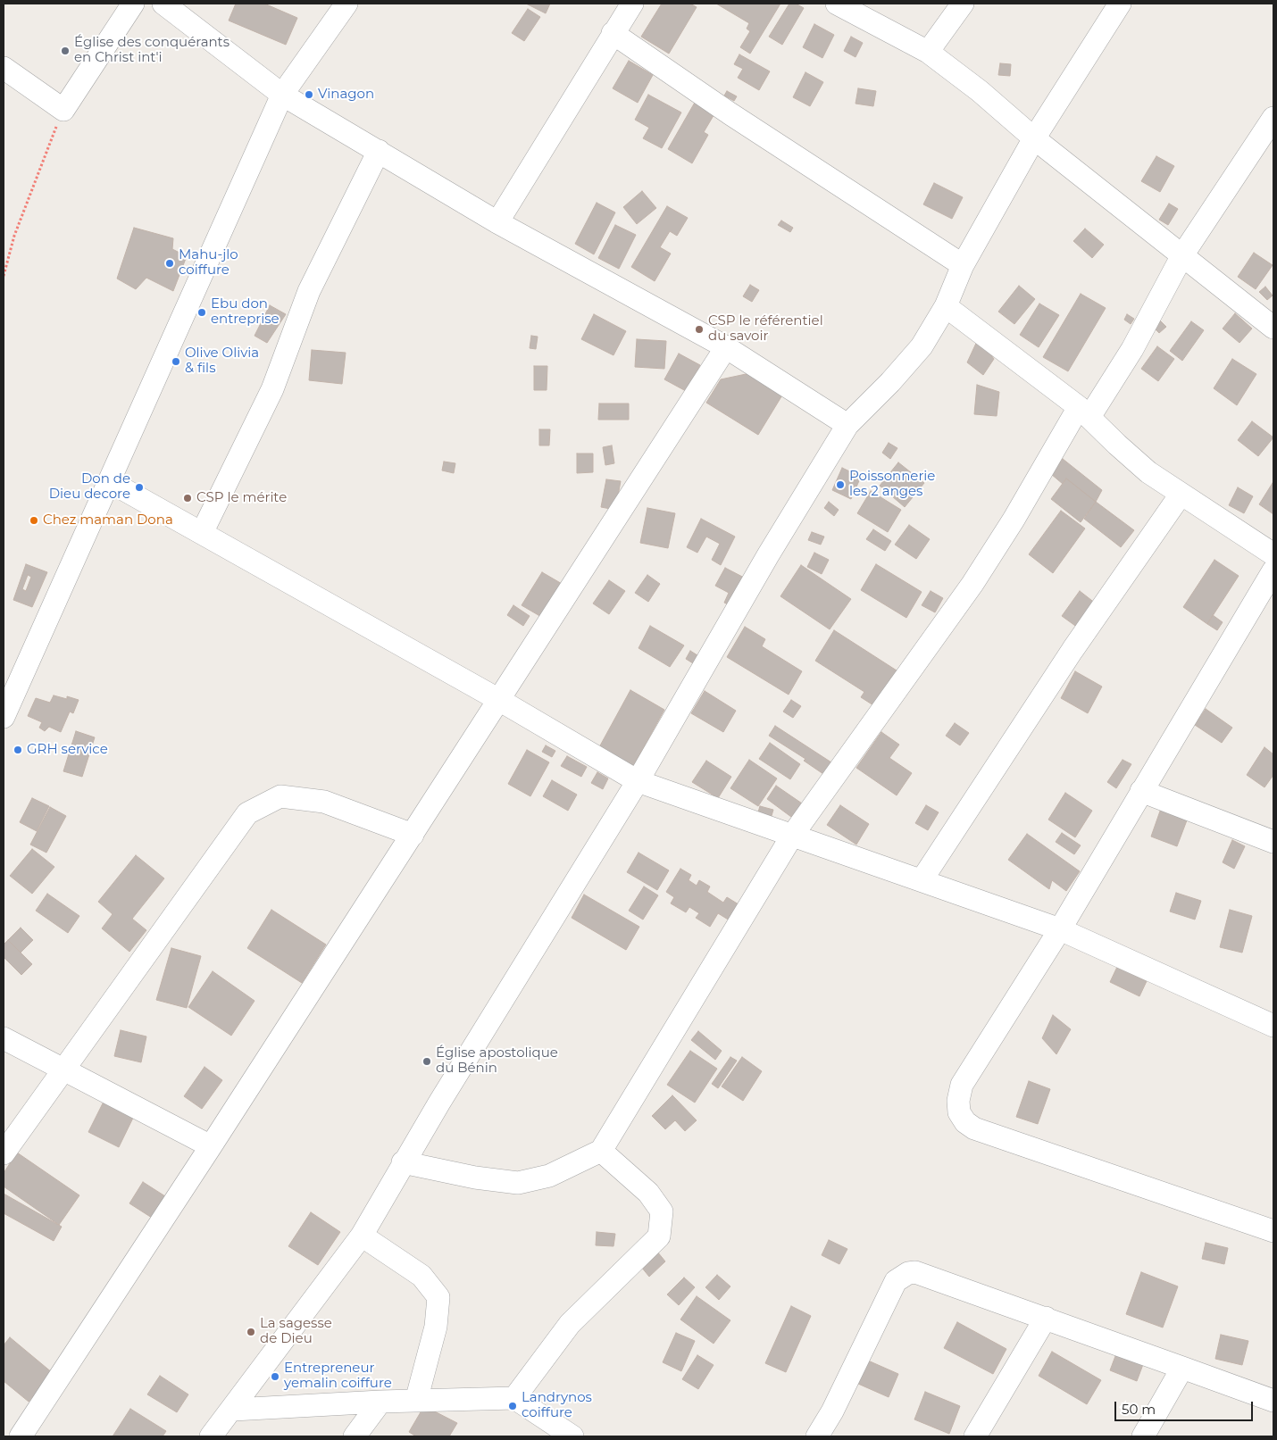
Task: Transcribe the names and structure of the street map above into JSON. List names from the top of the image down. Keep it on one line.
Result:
{"places":["Église des conquérants en Christ int'i","Vinagon","Mahu-jlo coiffure","Ebu don entreprise","CSP le référentiel du savoir","Olive Olivia & fils","Poissonnerie les 2 anges","Don de Dieu decore","CSP le mérite","Chez maman Dona","GRH service","Église apostolique du Bénin","La sagesse de Dieu","Entrepreneur yemalin coiffure","Landrynos coiffure"],"scale_bar":"50 m"}
